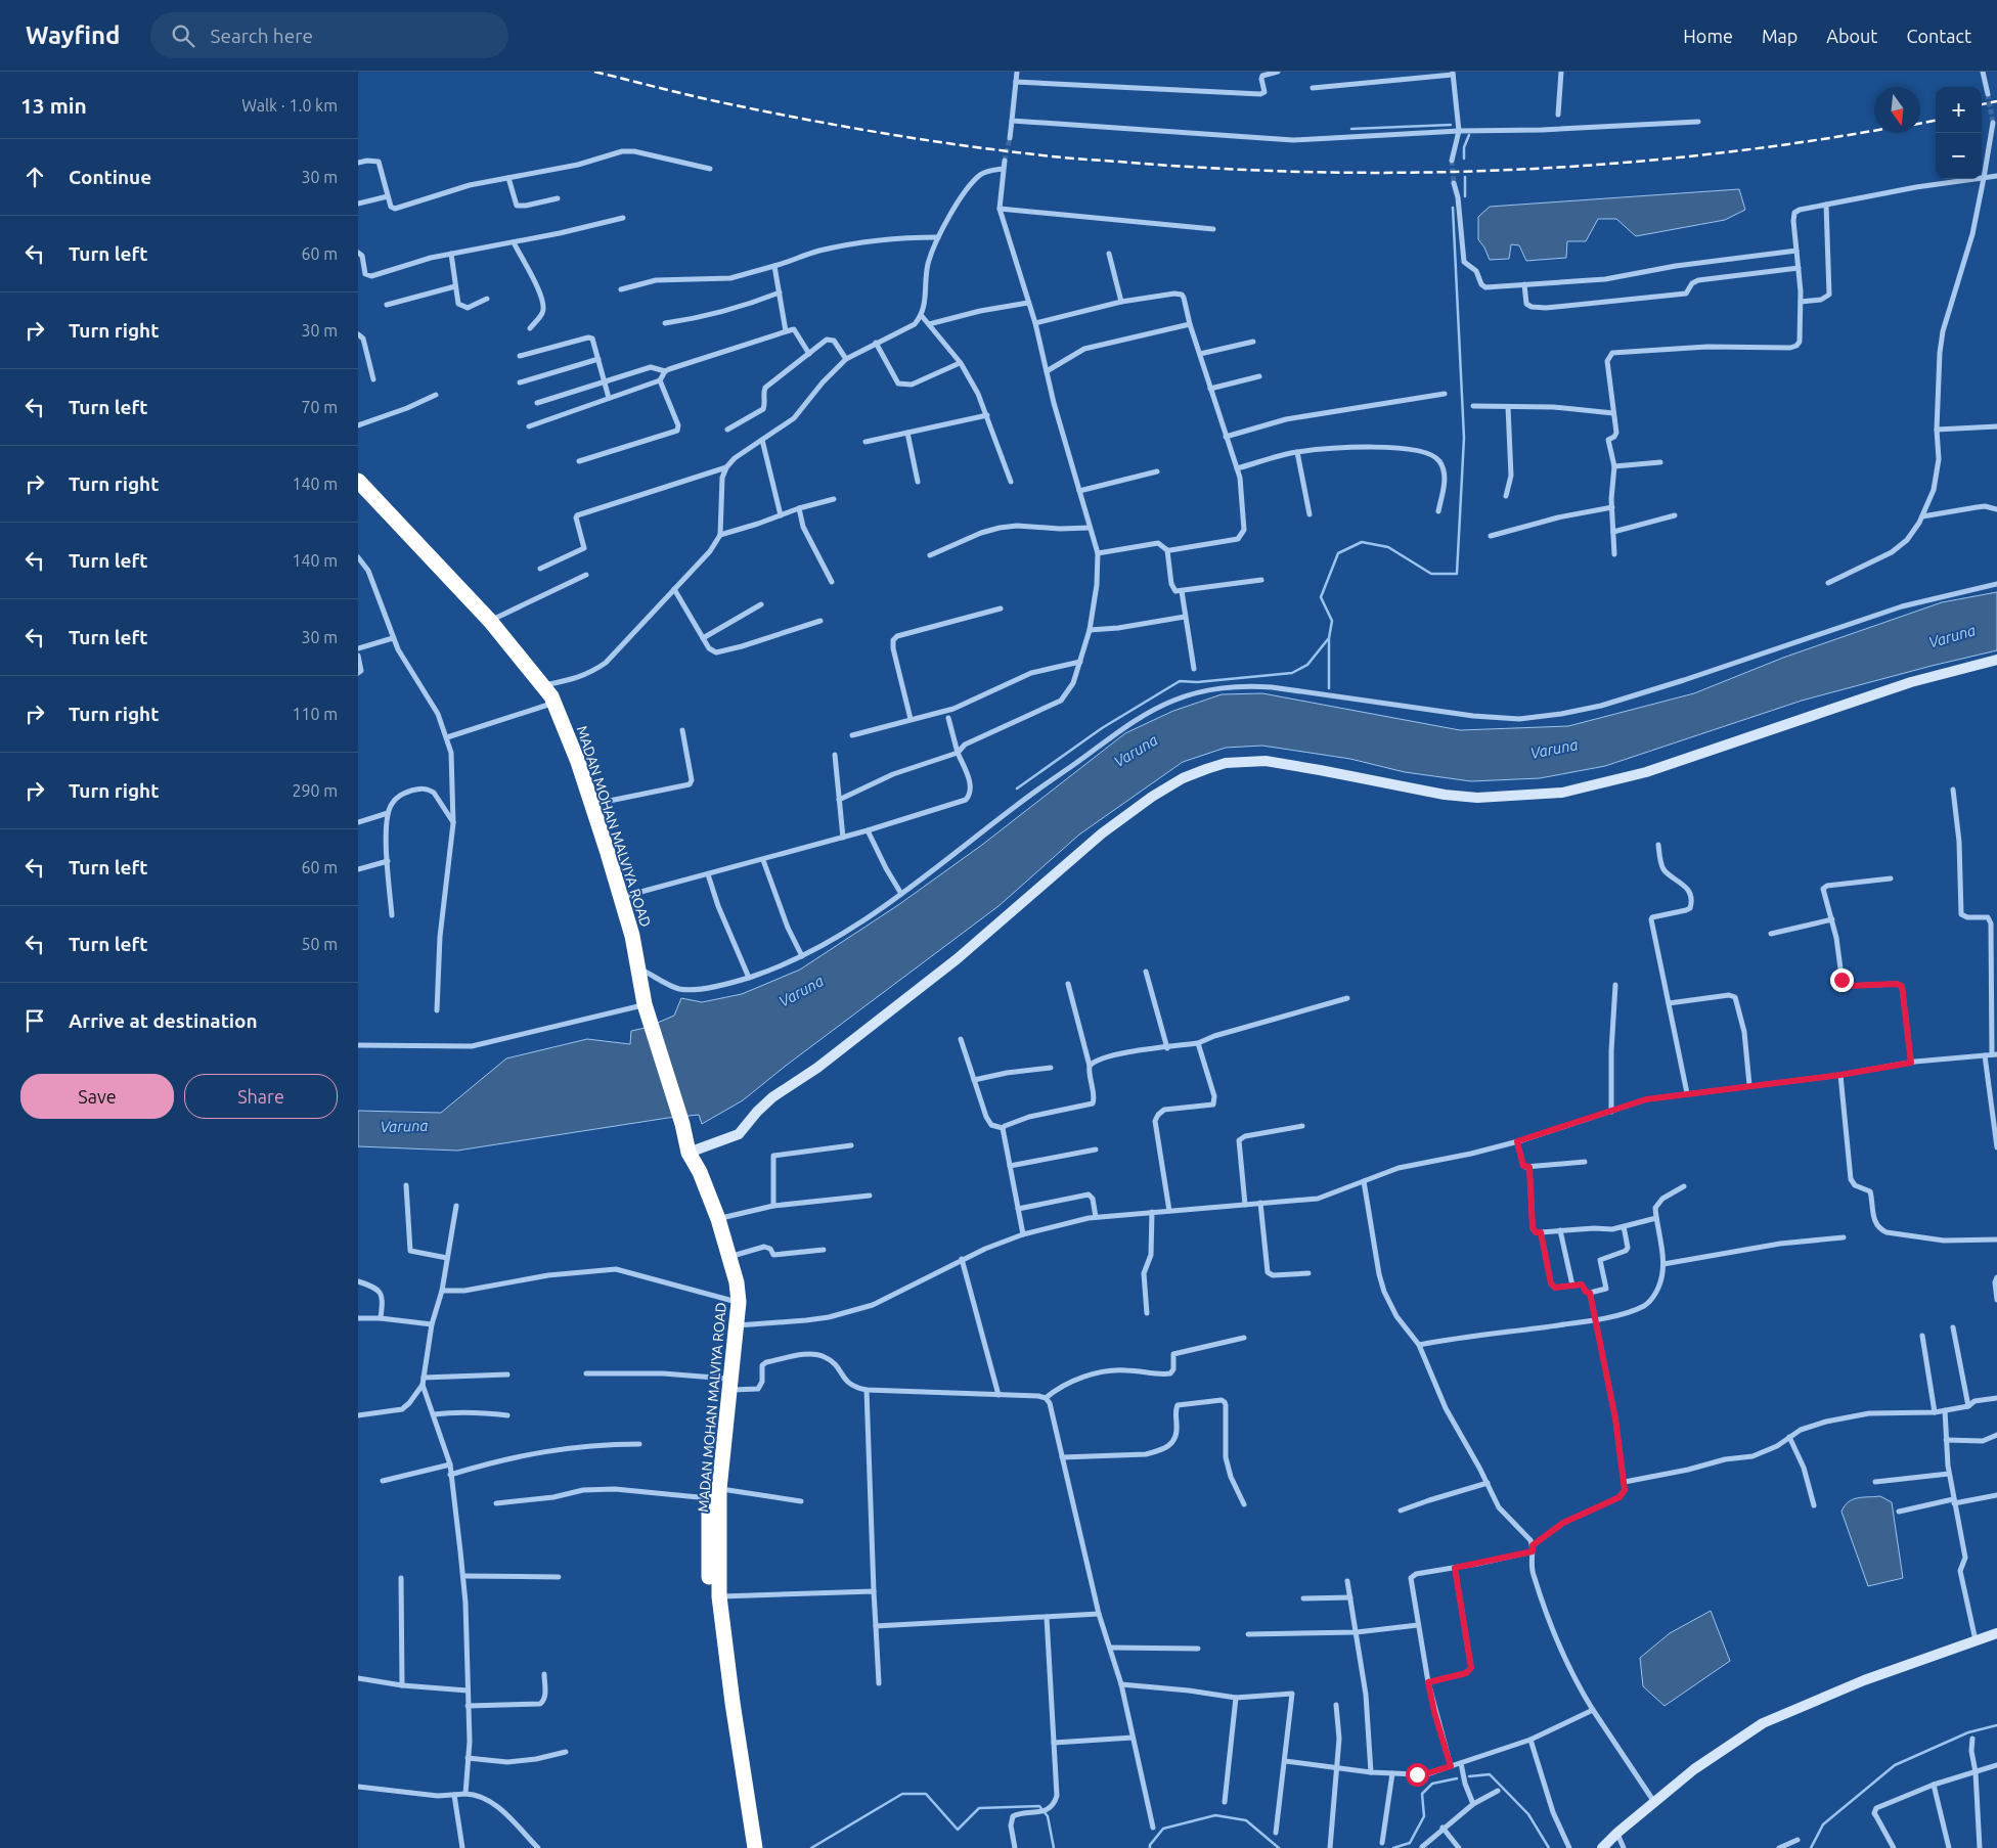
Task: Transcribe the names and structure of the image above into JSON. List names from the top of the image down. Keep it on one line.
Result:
{"streets":{"highway":["MADAN MOHAN MALVIYA ROAD"]},"water":["Varuna"],"north":"bottom","page":{"header":"Wayfind","search":"Search here","nav":["Home","Map","About","Contact"],"heading":["13 min","Walk · 1.0 km"],"map_buttons":["+","−"],"list":[["Continue","30 m"],["Turn left","60 m"],["Turn right","30 m"],["Turn left","70 m"],["Turn right","140 m"],["Turn left","140 m"],["Turn left","30 m"],["Turn right","110 m"],["Turn right","290 m"],["Turn left","60 m"],["Turn left","50 m"],"Arrive at destination"],"buttons":["Save","Share"]}}
